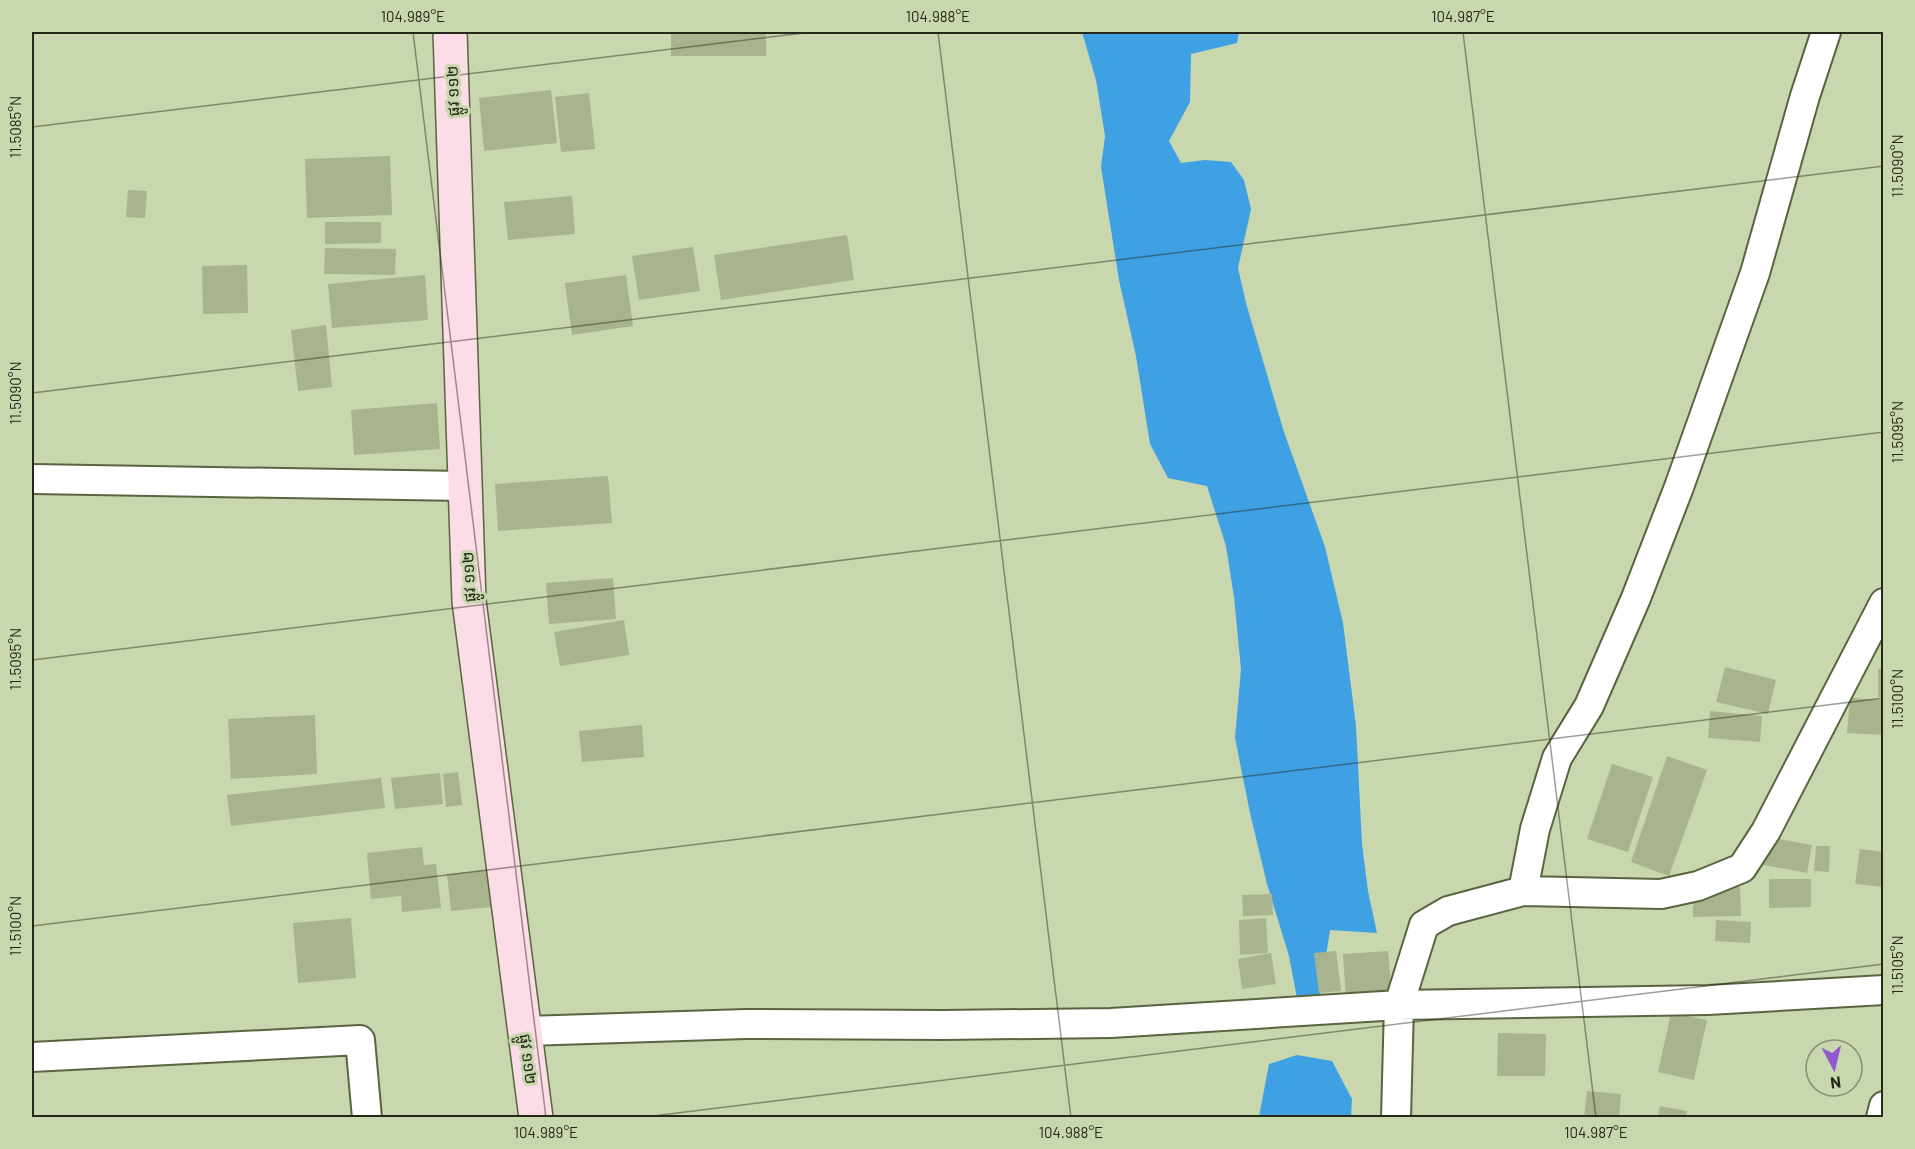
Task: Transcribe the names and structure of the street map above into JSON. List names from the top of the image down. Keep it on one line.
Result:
{"streets":{"street":["ផ្លូវ ១១២"]},"north":"bottom","coordinates":["104.989°E","104.988°E","104.987°E","11.5085°N","11.5090°N","11.5095°N","11.5100°N","11.5105°N"]}
